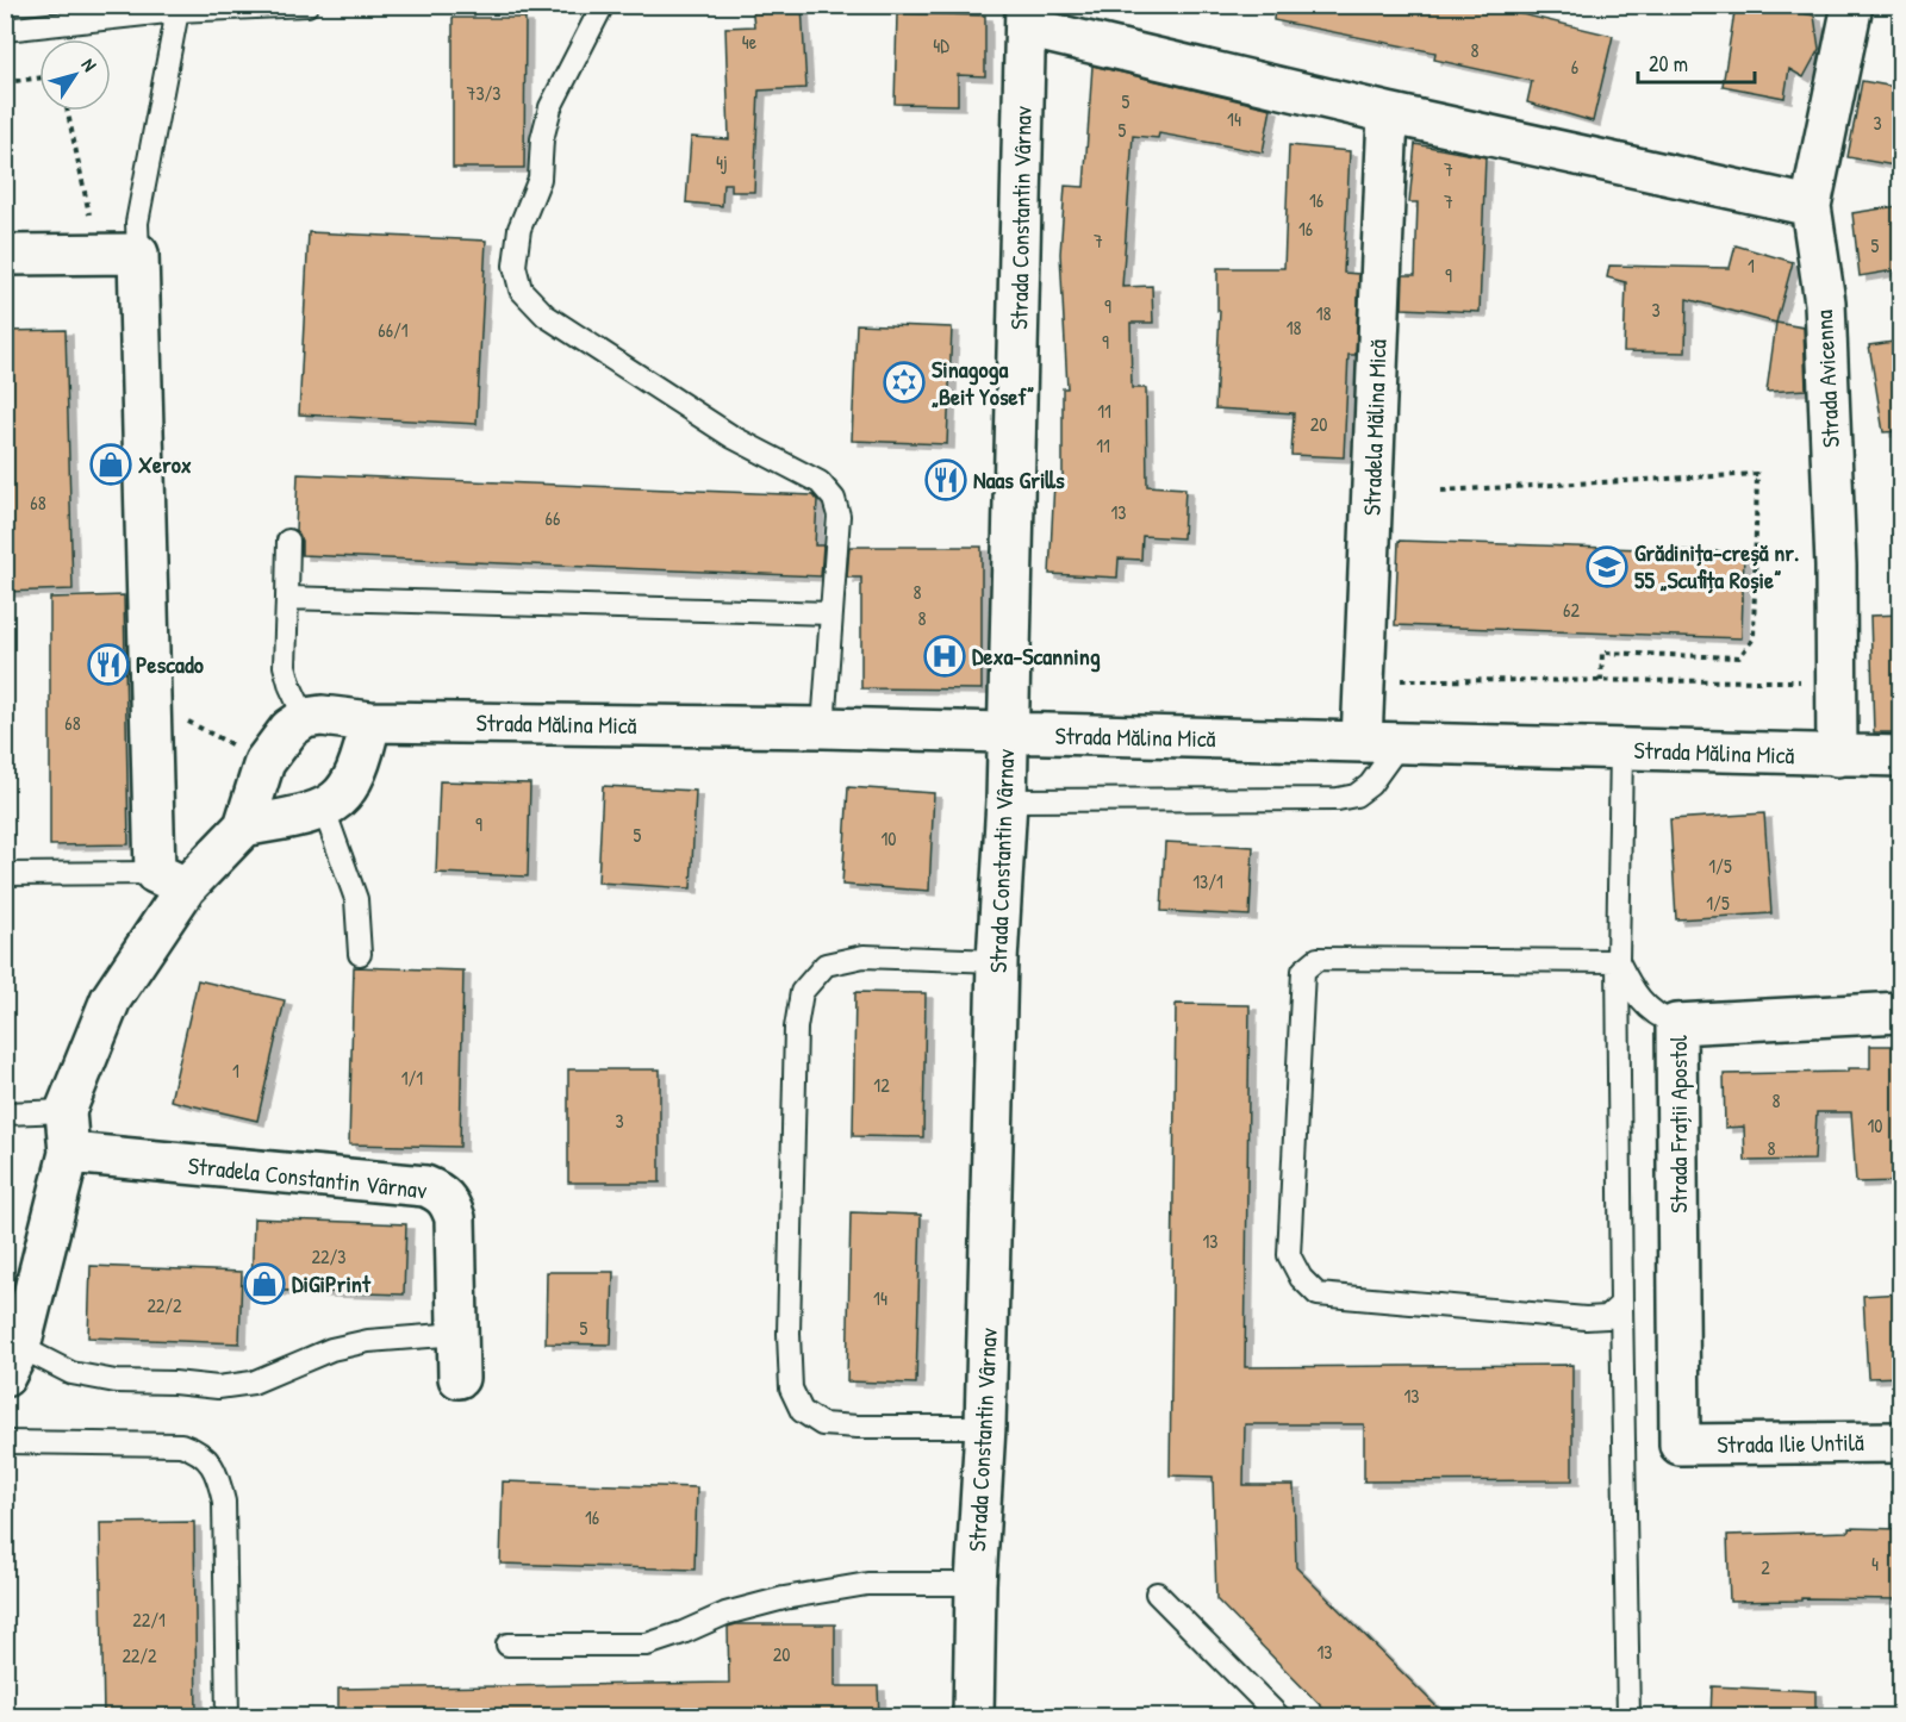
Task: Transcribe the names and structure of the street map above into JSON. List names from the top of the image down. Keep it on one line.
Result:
{"streets":{"street":["Strada Constantin Vârnav","Strada Avicenna","Stradela Mălina Mică","Strada Mălina Mică","Strada Frații Apostol","Stradela Constantin Vârnav","Strada Ilie Untilă"]},"crossings":[["Strada Constantin Vârnav","Strada Mălina Mică"],["Strada Avicenna","Strada Mălina Mică"],["Stradela Mălina Mică","Strada Mălina Mică"],["Strada Frații Apostol","Strada Ilie Untilă"]],"places":{"synagogue":["Sinagoga „Beit Yosef”"],"shop":["Xerox","DiGiPrint"],"restaurant":["Naas Grills","Pescado"],"school or university":["Grădinița-creșă nr. 55 „Scufița Roșie”"],"hospital":["Dexa-Scanning"]},"house_numbers":["4e","4D","8","6","73/3","5","14","3","5","4j","7","16","7","16","7","5","1","9","9","3","18","18","66/1","9","11","20","11","68","13","66","8","62","8","68","9","5","10","1/5","13/1","1/5","1","1/1","12","8","3","10","8","13","22/3","14","22/2","5","13","16","4","2","22/1","13","20","22/2"],"scale_bar":"20 m","north":"top right"}
